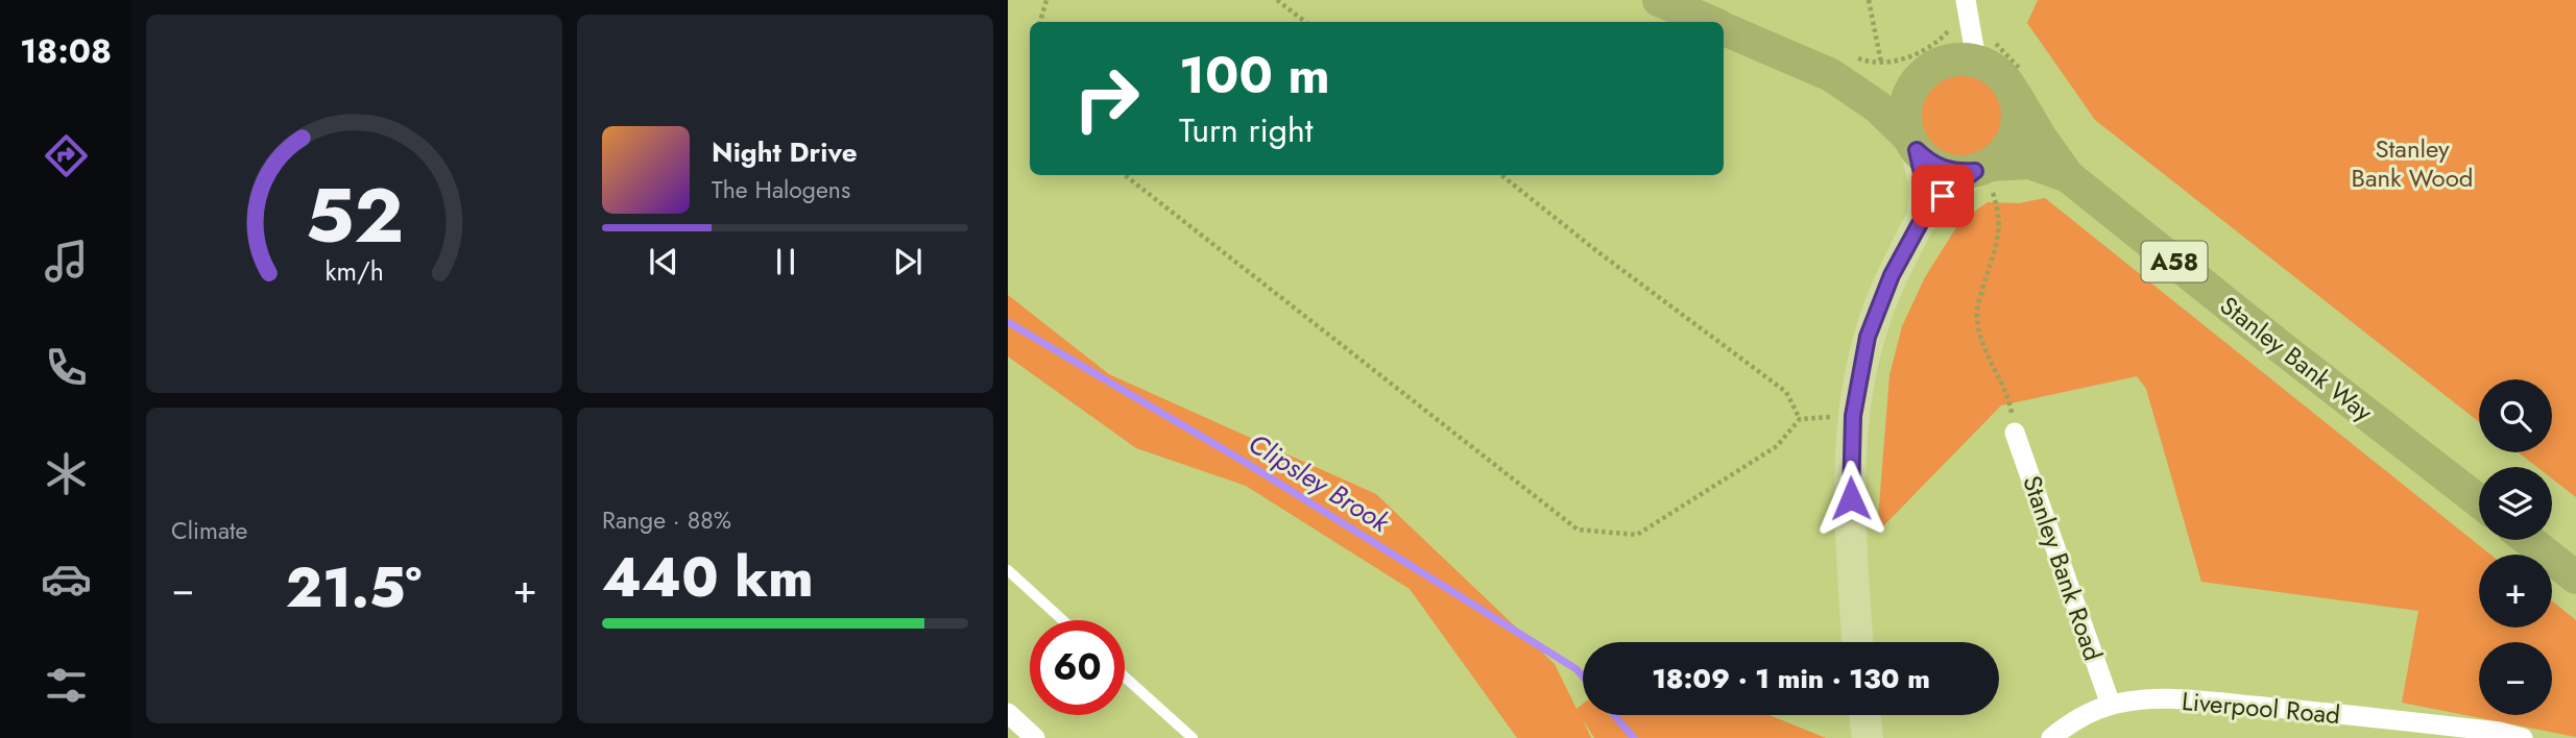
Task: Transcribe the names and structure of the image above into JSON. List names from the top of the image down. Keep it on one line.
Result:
{"streets":{"highway":["A58","Stanley Bank Way"],"street":["Stanley Bank Road","Liverpool Road"]},"crossings":[["A58","Stanley Bank Way"],["Stanley Bank Road","Liverpool Road"]],"water":["Clipsley Brook"],"parks":["Stanley Bank Wood"],"page":{"tabs":"18:08","turn":["100 m","Turn right"],"song":["Night Drive","The Halogens"],"map_buttons":["+","−"],"tile":["Climate",["Range · 88%","440 km"]],"heat":["−","21.5°","+"],"limit":"60","trip":"18:09 · 1 min · 130 m","gauge":["52","km/h"]}}
